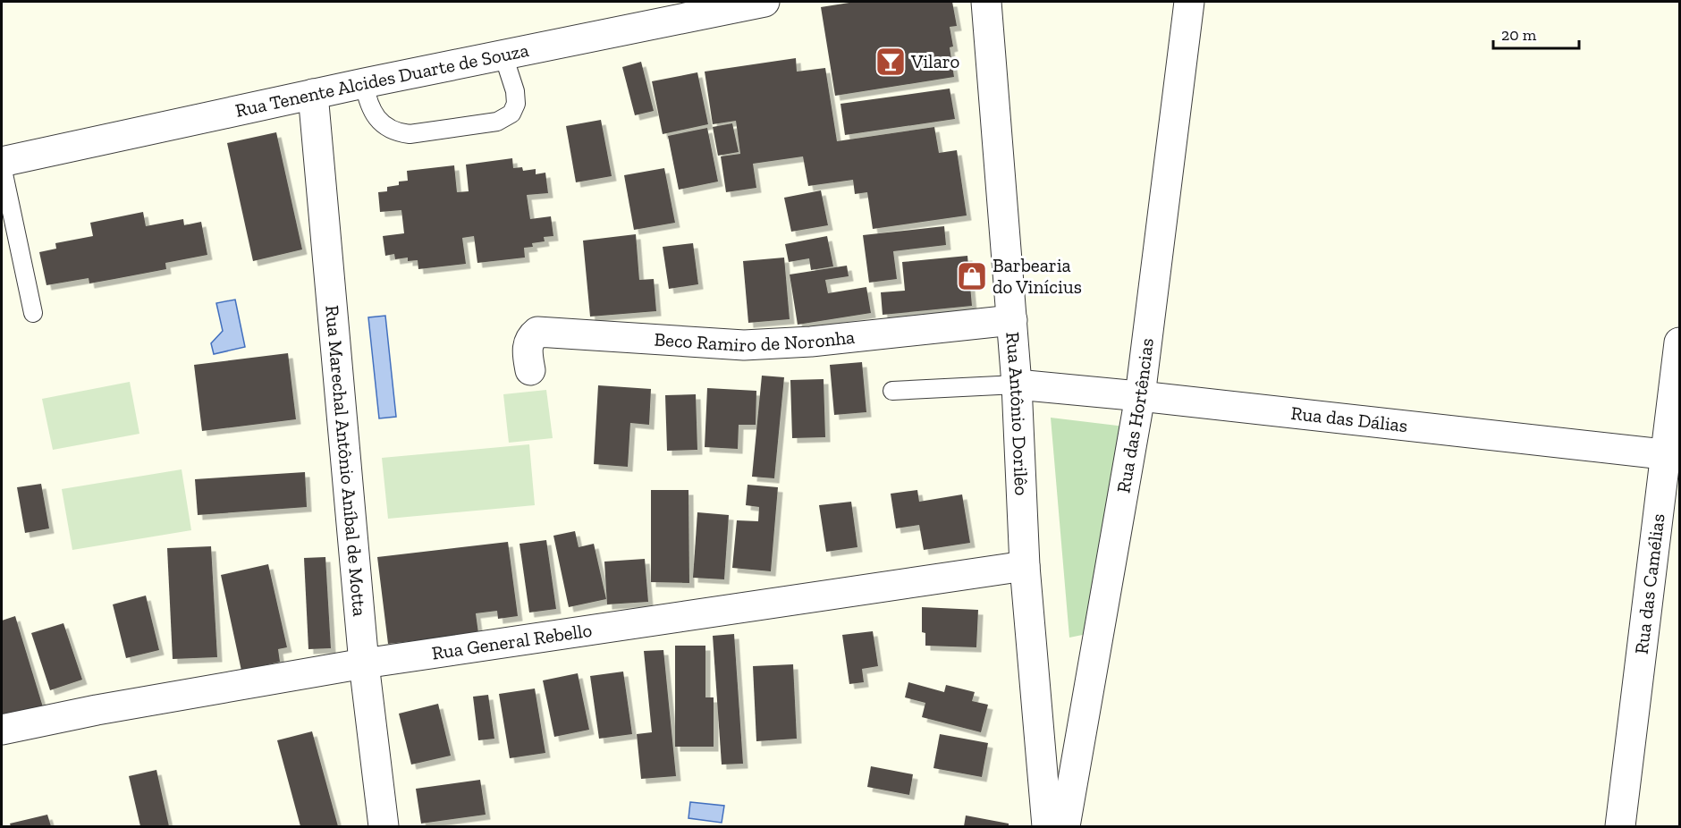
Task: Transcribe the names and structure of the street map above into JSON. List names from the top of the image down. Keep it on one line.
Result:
{"streets":{"street":["Rua Tenente Alcides Duarte de Souza","Beco Ramiro de Noronha","Rua Antônio Dorilêo","Rua das Hortências","Rua das Dálias","Rua Marechal Antônio Aníbal de Motta","Rua das Camélias","Rua General Rebello"]},"crossings":[["Rua Tenente Alcides Duarte de Souza","Rua Marechal Antônio Aníbal de Motta"],["Beco Ramiro de Noronha","Rua Antônio Dorilêo"],["Rua Antônio Dorilêo","Rua das Dálias"],["Rua Antônio Dorilêo","Rua General Rebello"],["Rua das Hortências","Rua das Dálias"],["Rua das Dálias","Rua das Camélias"],["Rua Marechal Antônio Aníbal de Motta","Rua General Rebello"]],"places":{"bar":["Vilaro"],"shop":["Barbearia do Vinícius"]},"scale_bar":"20 m"}
